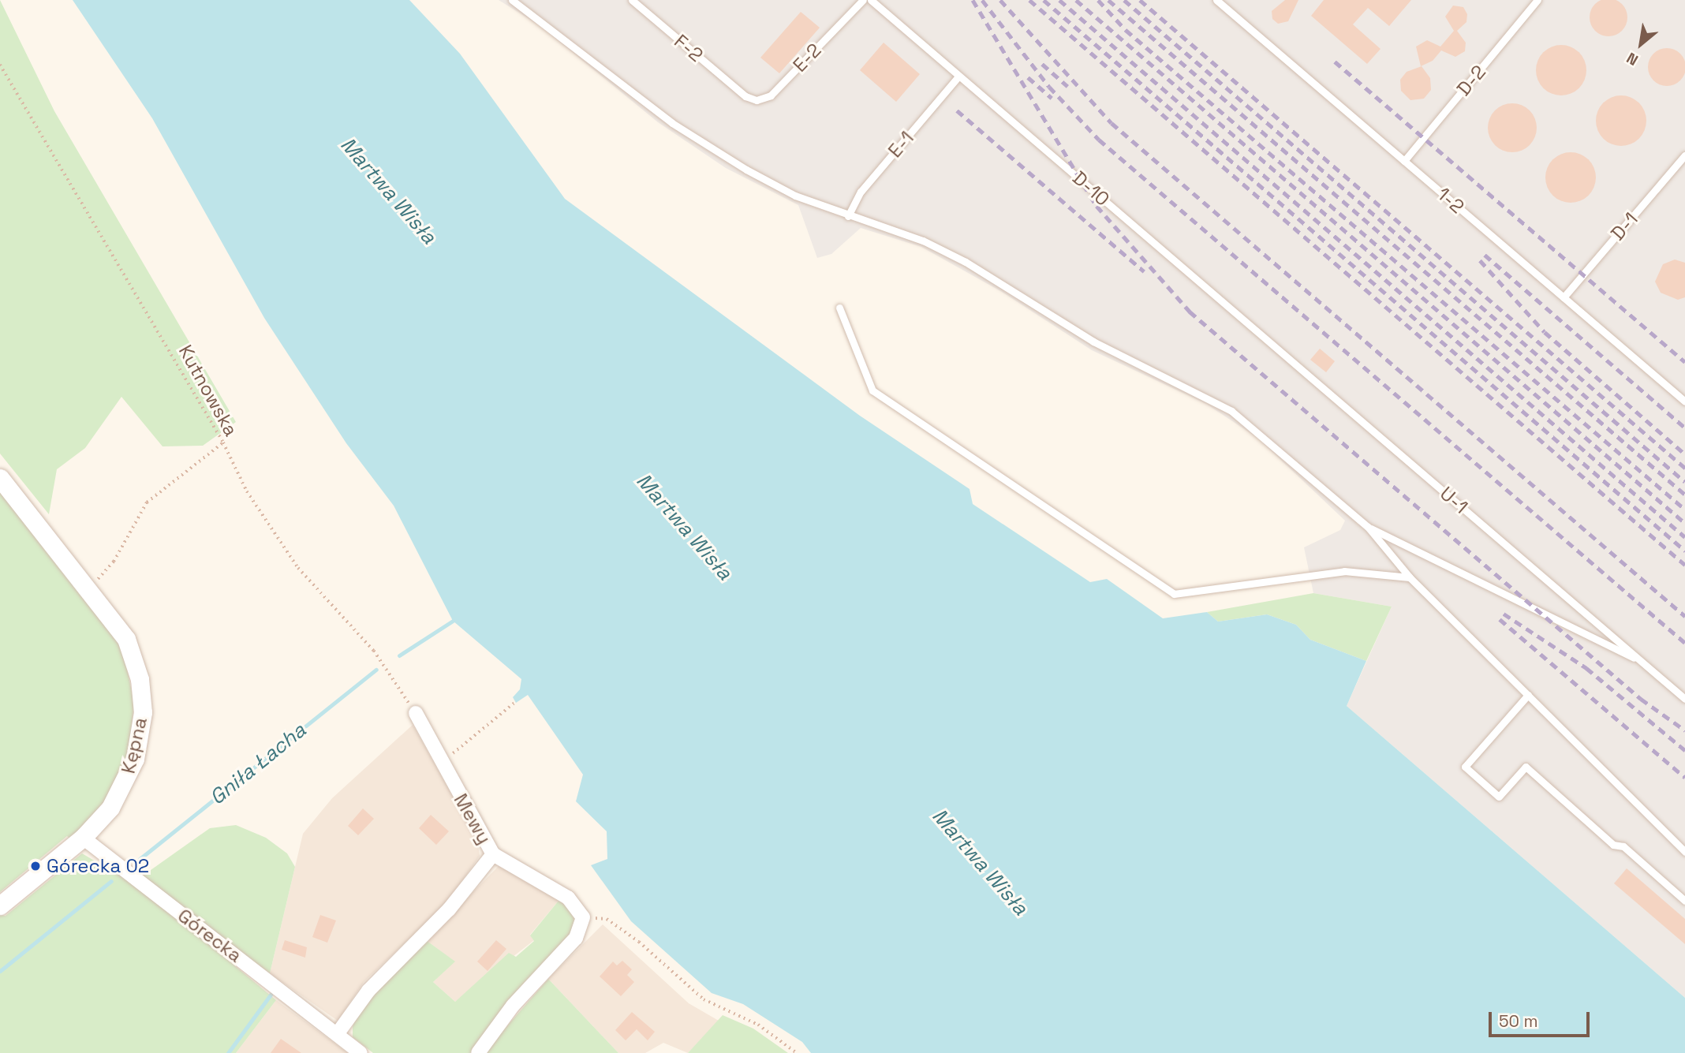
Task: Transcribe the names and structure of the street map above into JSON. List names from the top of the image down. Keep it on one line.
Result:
{"streets":{"street":["Kępna","Mewy","Górecka"],"lane":["F-2","E-2","D-2","E-1","D-10","1-2","D-1","U-1"],"path":["Kutnowska"]},"crossings":[["F-2","E-2"],["D-2","1-2"],["E-1","D-10"],["D-10","U-1"],["1-2","D-1"],["Kutnowska","Mewy"],["Kępna","Górecka"]],"water":["Martwa Wisła","Gniła Łacha"],"places":["Górecka 02"],"scale_bar":"50 m","north":"bottom left"}
